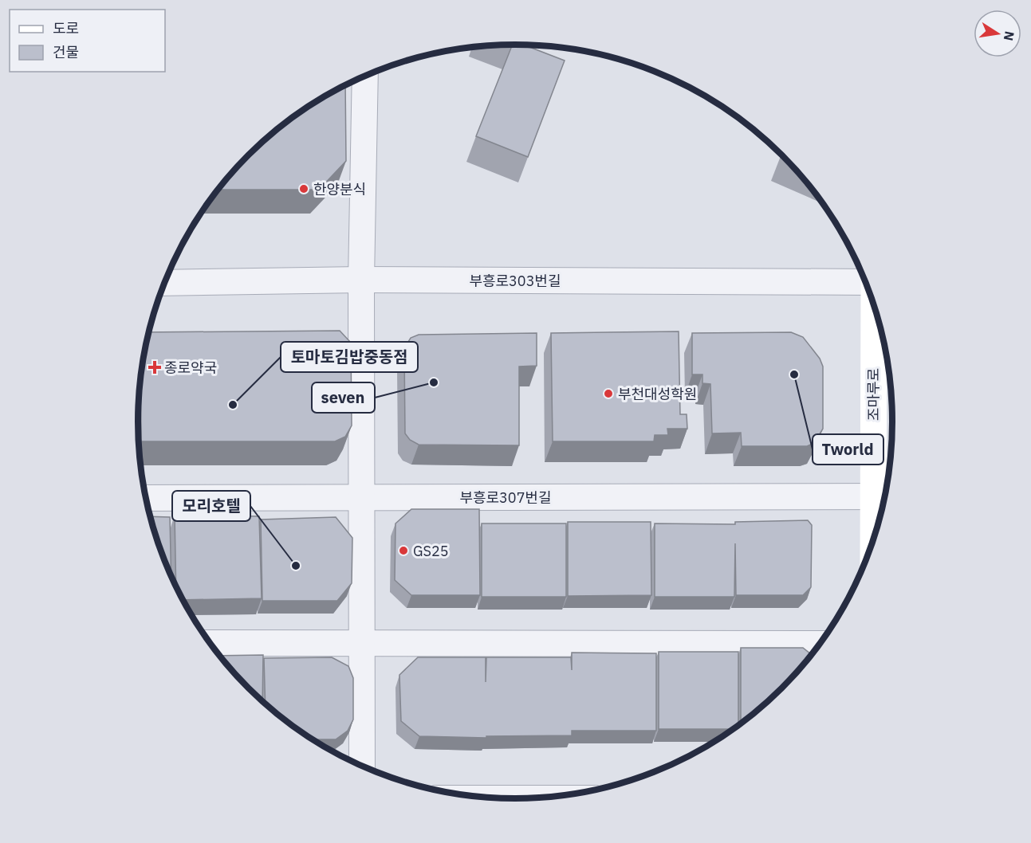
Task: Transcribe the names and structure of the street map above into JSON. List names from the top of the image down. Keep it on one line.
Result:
{"streets":{"street":["부흥로303번길","조마루로","부흥로307번길"]},"crossings":[["조마루로","부흥로307번길"]],"places":{"other":["한양분식","Tworld","seven","부천대성학원","토마토김밥중동점","GS25","모리호텔"],"health":["종로약국"]},"legend":["도로","건물"],"north":"right"}
